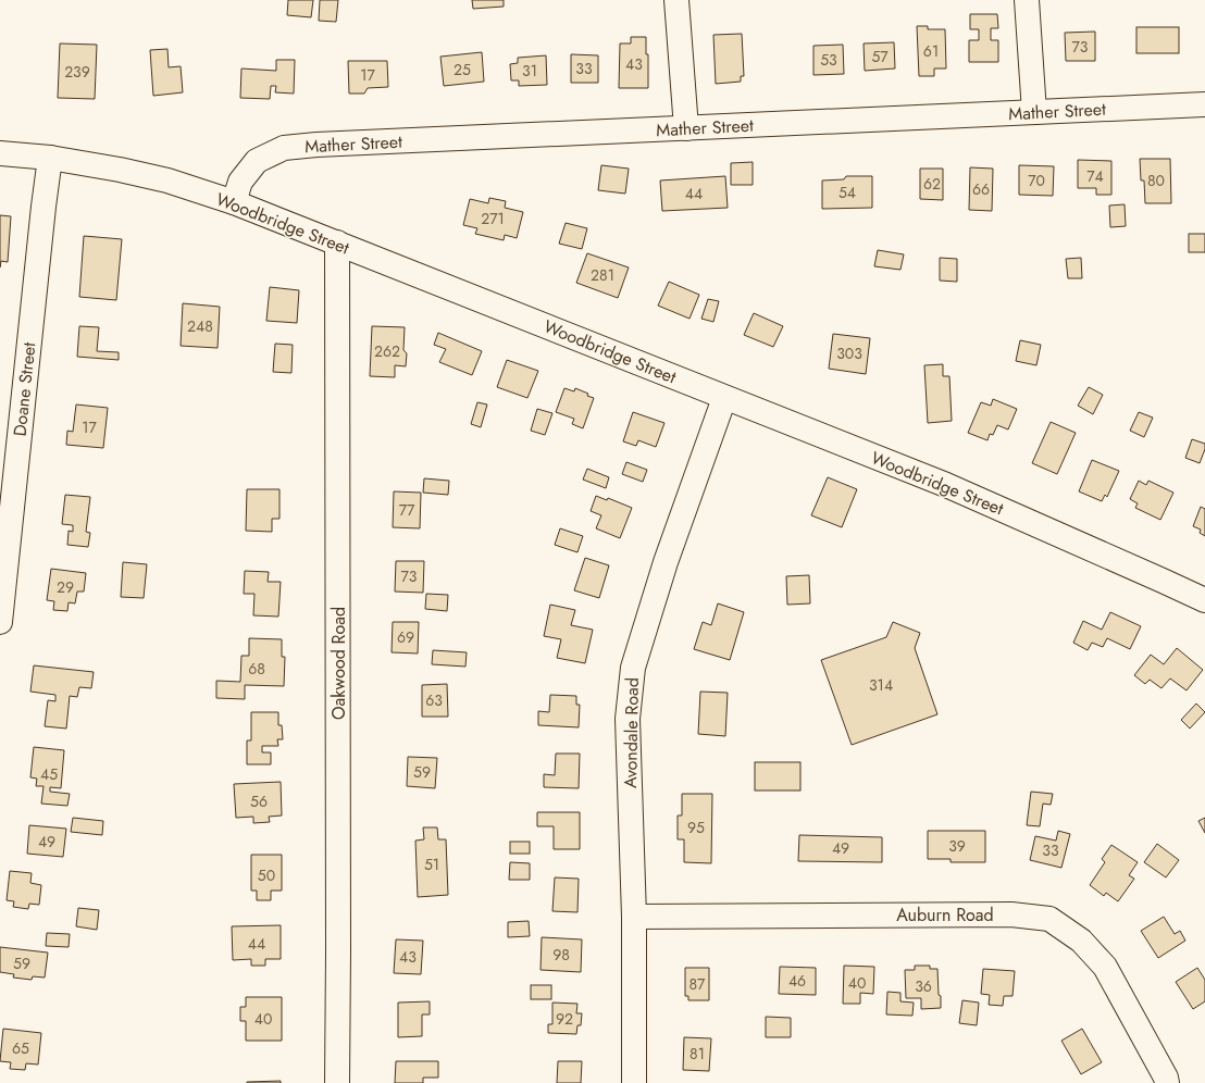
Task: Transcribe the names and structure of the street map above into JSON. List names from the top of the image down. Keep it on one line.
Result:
{"streets":{"street":["Mather Street","Woodbridge Street","Doane Street","Oakwood Road","Avondale Road","Auburn Road"]},"crossings":[["Mather Street","Woodbridge Street"],["Woodbridge Street","Doane Street"],["Woodbridge Street","Oakwood Road"],["Woodbridge Street","Avondale Road"],["Avondale Road","Auburn Road"]],"house_numbers":["73","61","57","53","43","33","25","31","239","17","74","70","80","62","66","54","44","271","281","248","262","303","17","77","73","29","69","68","314","63","59","45","56","95","49","39","49","33","51","50","44","98","43","59","46","40","87","36","40","92","65","81"]}
